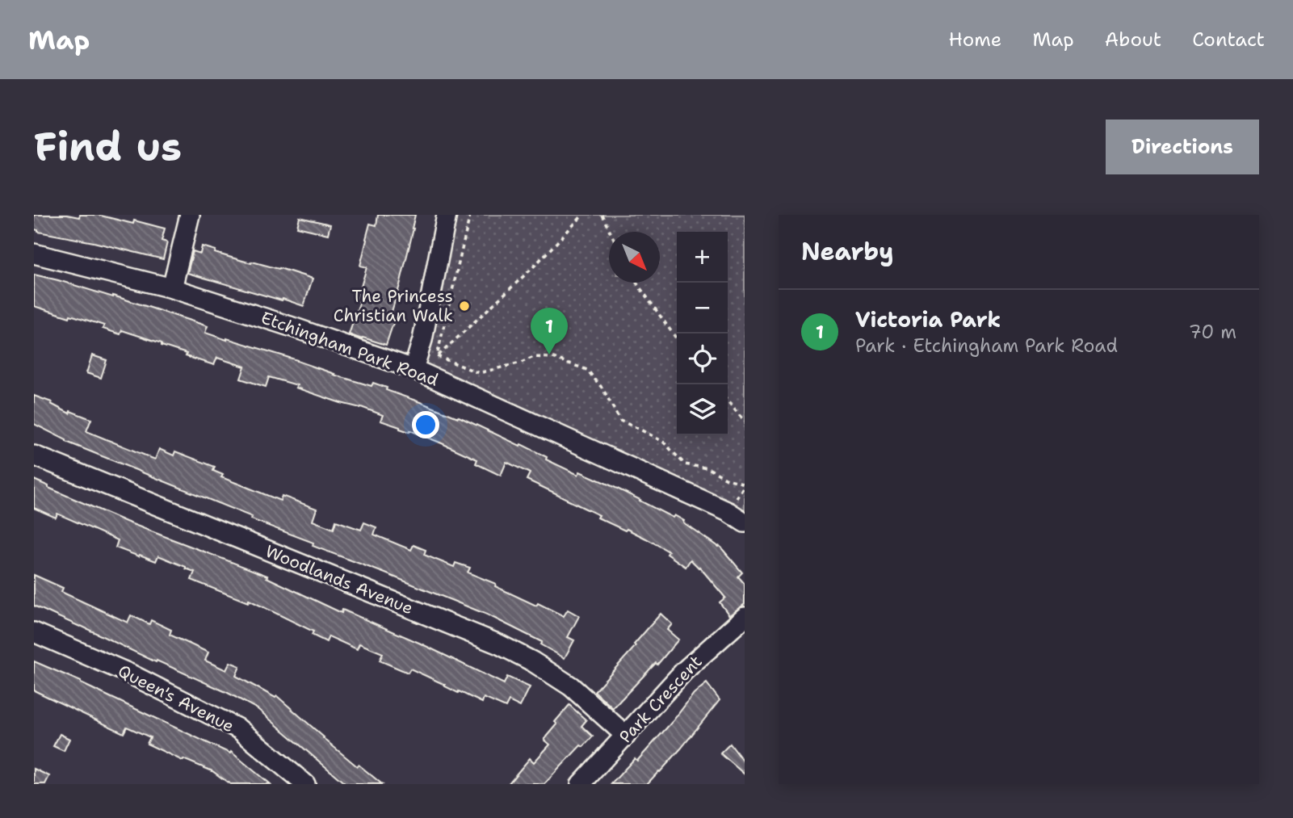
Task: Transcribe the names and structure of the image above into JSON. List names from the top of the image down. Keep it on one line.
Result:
{"streets":{"street":["Etchingham Park Road","Woodlands Avenue","Queen's Avenue","Park Crescent"]},"crossings":[["Woodlands Avenue","Park Crescent"]],"places":["The Princess Christian Walk"],"north":"bottom right","page":{"header":"Map","nav":["Home","Map","About","Contact"],"buttons":"Directions","title":"Find us","heading":"Nearby","map_buttons":["+","−"],"list":[{"mark":"1","name":"Victoria Park","note":"Park · Etchingham Park Road","value":"70 m"}],"pins":"1"}}
